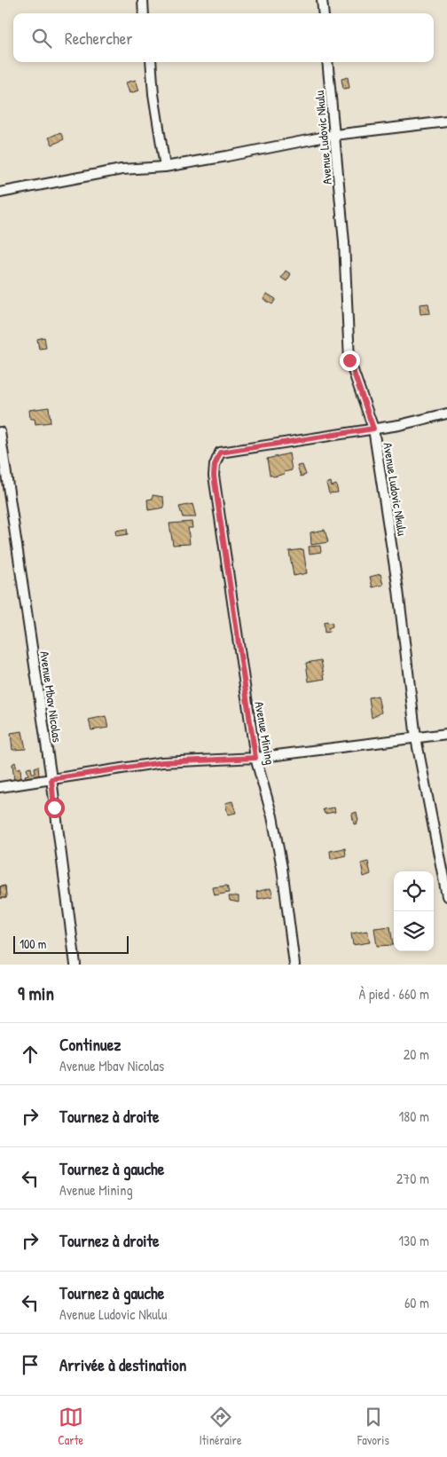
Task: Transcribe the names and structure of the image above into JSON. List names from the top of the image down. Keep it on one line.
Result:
{"streets":{"street":["Avenue Ludovic Nkulu","Avenue Mbav Nicolas","Avenue Mining"]},"crossings":[["Avenue Ludovic Nkulu","Avenue Mining"]],"scale_bar":"100 m","page":{"search":"Rechercher","scale":"100 m","heading":["9 min","À pied · 660 m"],"list":[["Continuez","Avenue Mbav Nicolas","20 m"],["Tournez à droite","180 m"],["Tournez à gauche","Avenue Mining","270 m"],["Tournez à droite","130 m"],["Tournez à gauche","Avenue Ludovic Nkulu","60 m"],"Arrivée à destination"],"nav":["Carte","Itinéraire","Favoris"]}}
